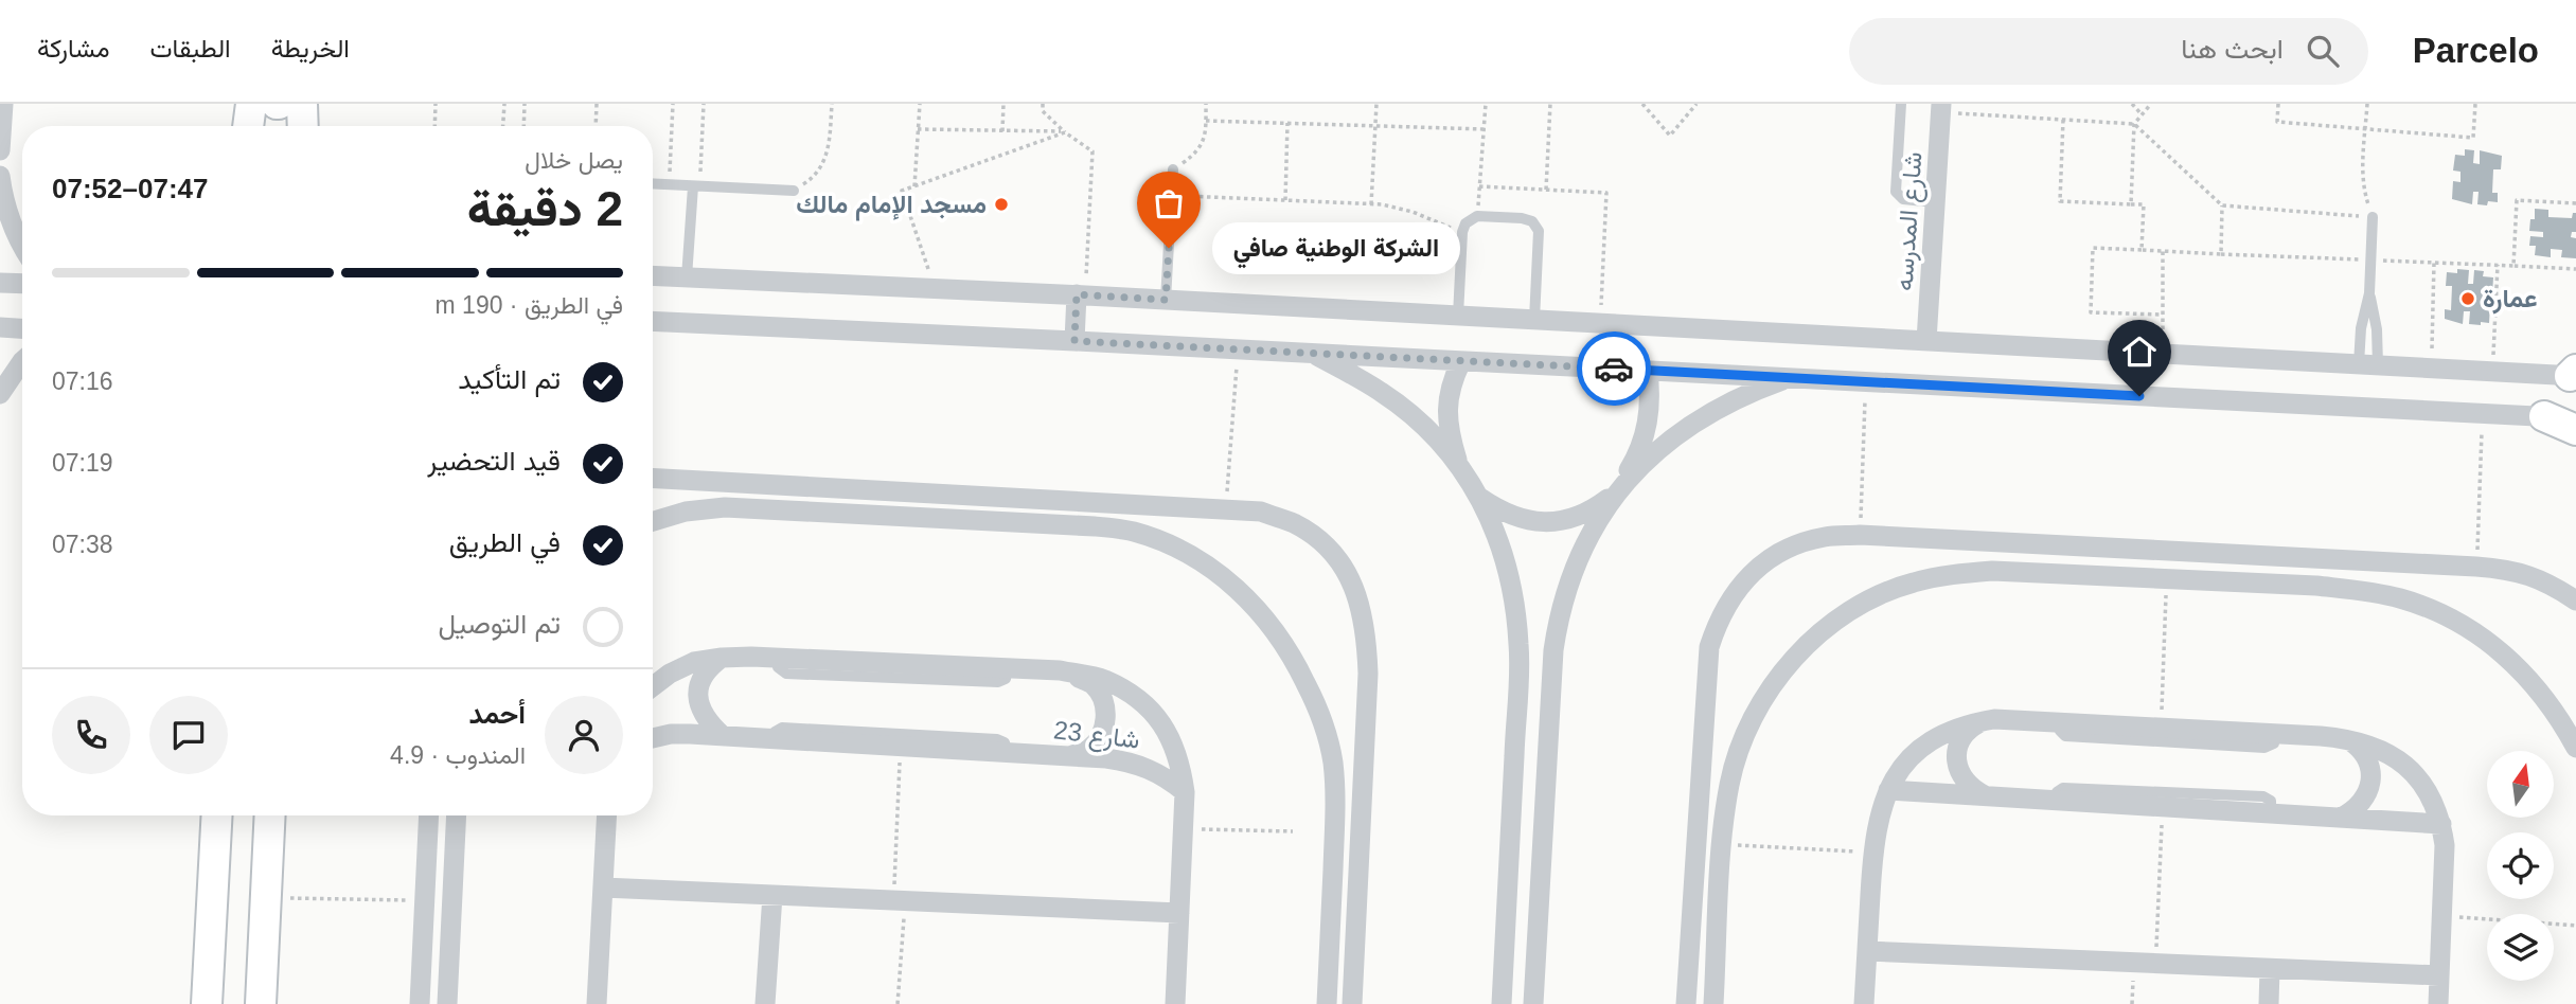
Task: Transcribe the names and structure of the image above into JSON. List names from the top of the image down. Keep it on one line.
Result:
{"streets":{"street":["شارع المدرسه","شارع 23"]},"places":["مسجد الإمام مالك","الشركة الوطنية صافي","عمارة"],"north":"top","page":{"header":"Parcelo","search":"ابحث هنا","nav":["الخريطة","الطبقات","مشاركة"],"heading":["2 دقيقة","يصل خلال","07:47–07:52"],"panel":["أحمد","المندوب · 4.9"],"bubble":"الشركة الوطنية صافي","bar":"في الطريق · 190 m","list":[["تم التأكيد","07:16"],["قيد التحضير","07:19"],["في الطريق","07:38"],"تم التوصيل"]}}
